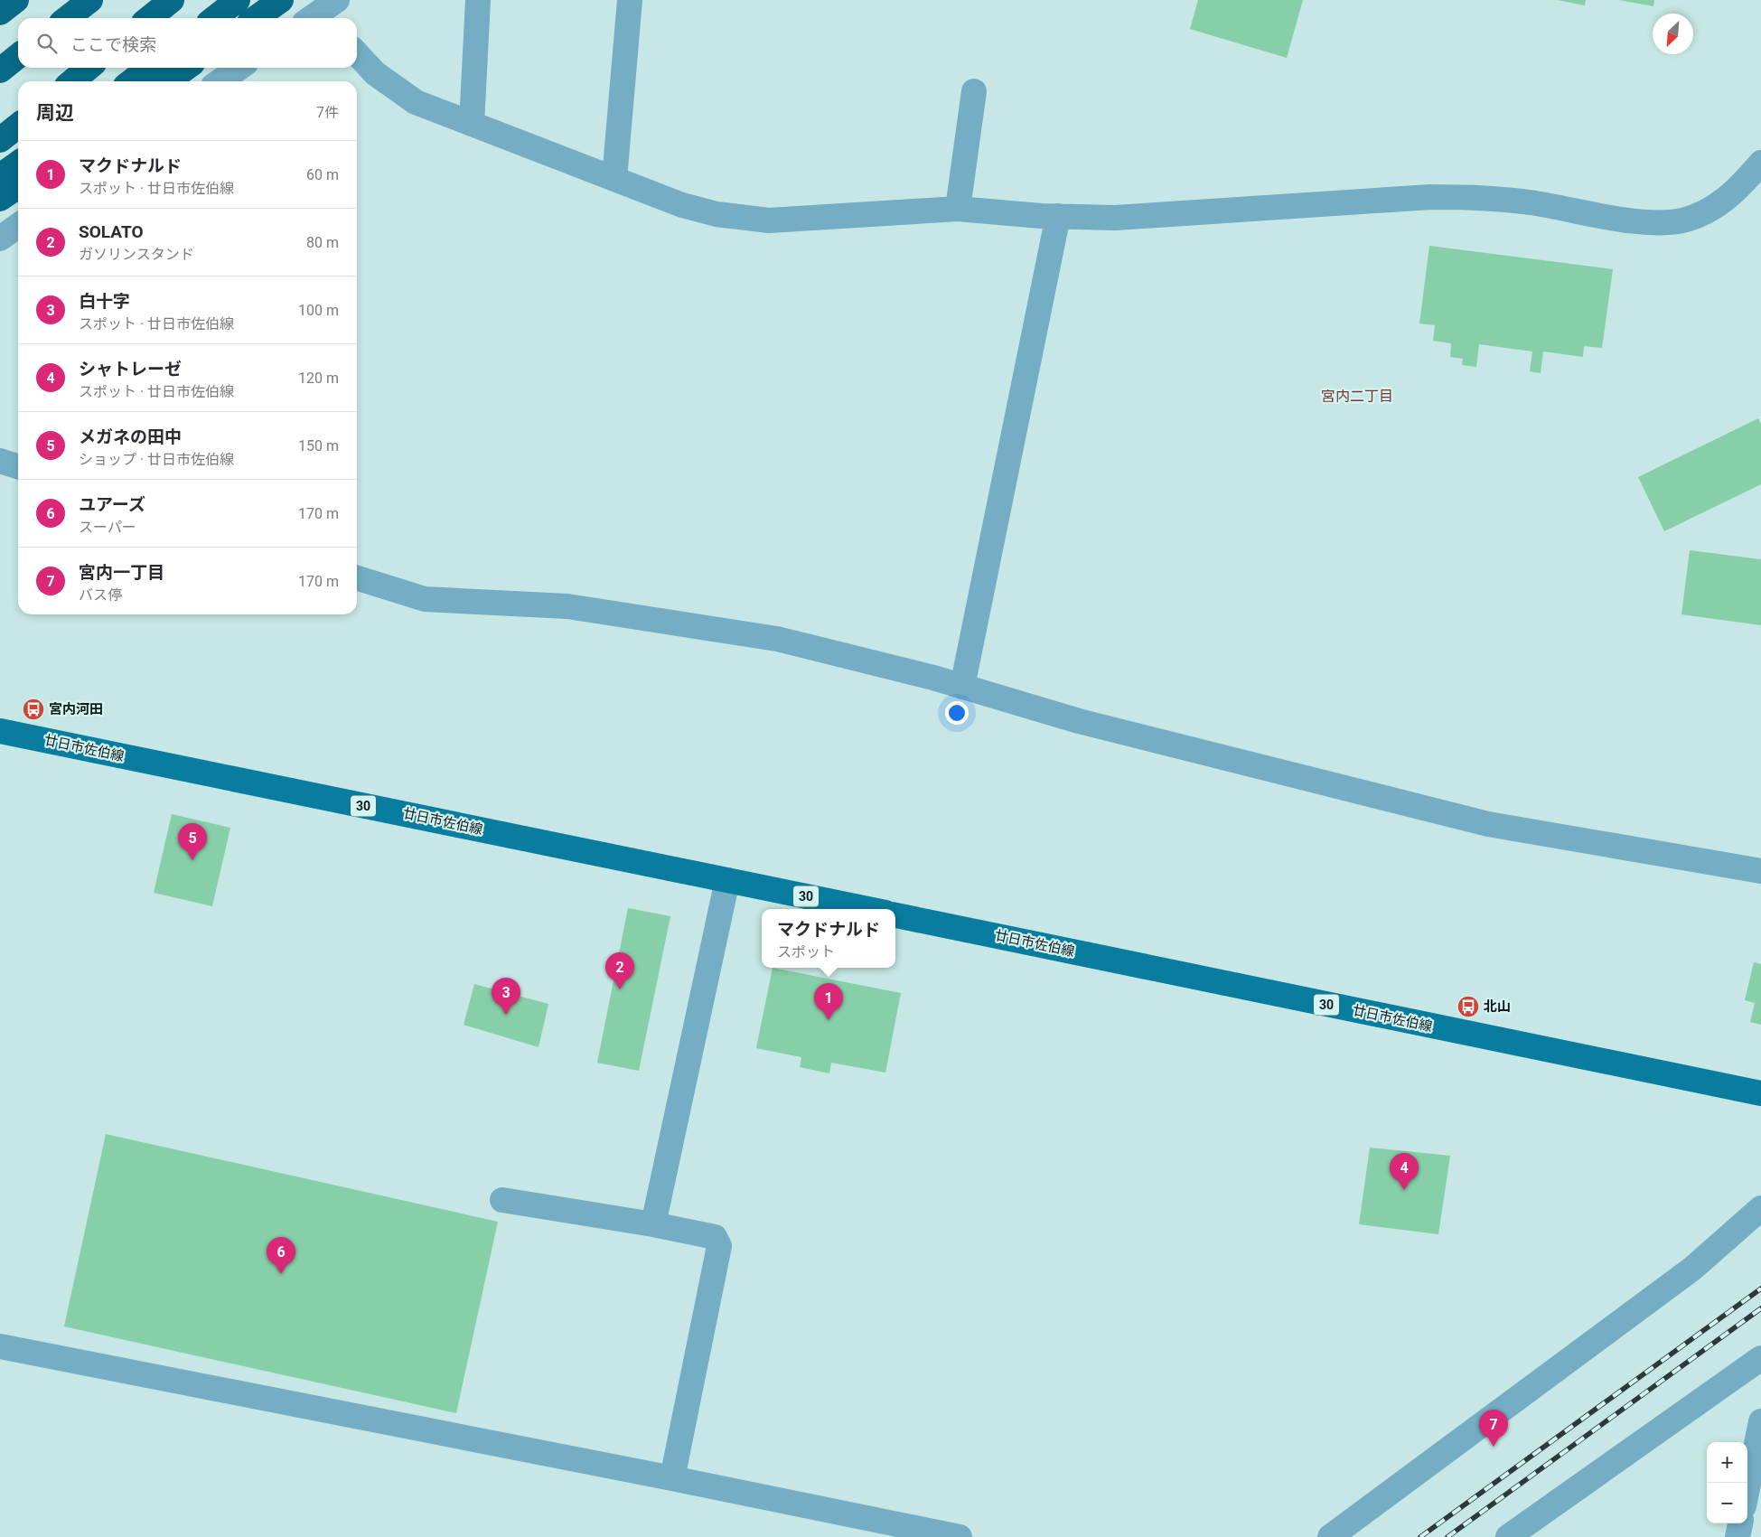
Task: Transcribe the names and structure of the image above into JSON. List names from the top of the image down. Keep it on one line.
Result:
{"streets":{"main road":["廿日市佐伯線","30"]},"districts":["宮内二丁目"],"places":{"bus stop":["宮内河田","北山"]},"north":"bottom left","page":{"search":"ここで検索","heading":["周辺","7件"],"list":[{"mark":"1","name":"マクドナルド","note":"スポット · 廿日市佐伯線","value":"60 m"},{"mark":"2","name":"SOLATO","note":"ガソリンスタンド","value":"80 m"},{"mark":"3","name":"白十字","note":"スポット · 廿日市佐伯線","value":"100 m"},{"mark":"4","name":"シャトレーゼ","note":"スポット · 廿日市佐伯線","value":"120 m"},{"mark":"5","name":"メガネの田中","note":"ショップ · 廿日市佐伯線","value":"150 m"},{"mark":"6","name":"ユアーズ","note":"スーパー","value":"170 m"},{"mark":"7","name":"宮内一丁目","note":"バス停","value":"170 m"}],"pins":["5","2","3","1","4","6","7"],"popup":["マクドナルド","スポット"],"map_buttons":["+","−"]}}
